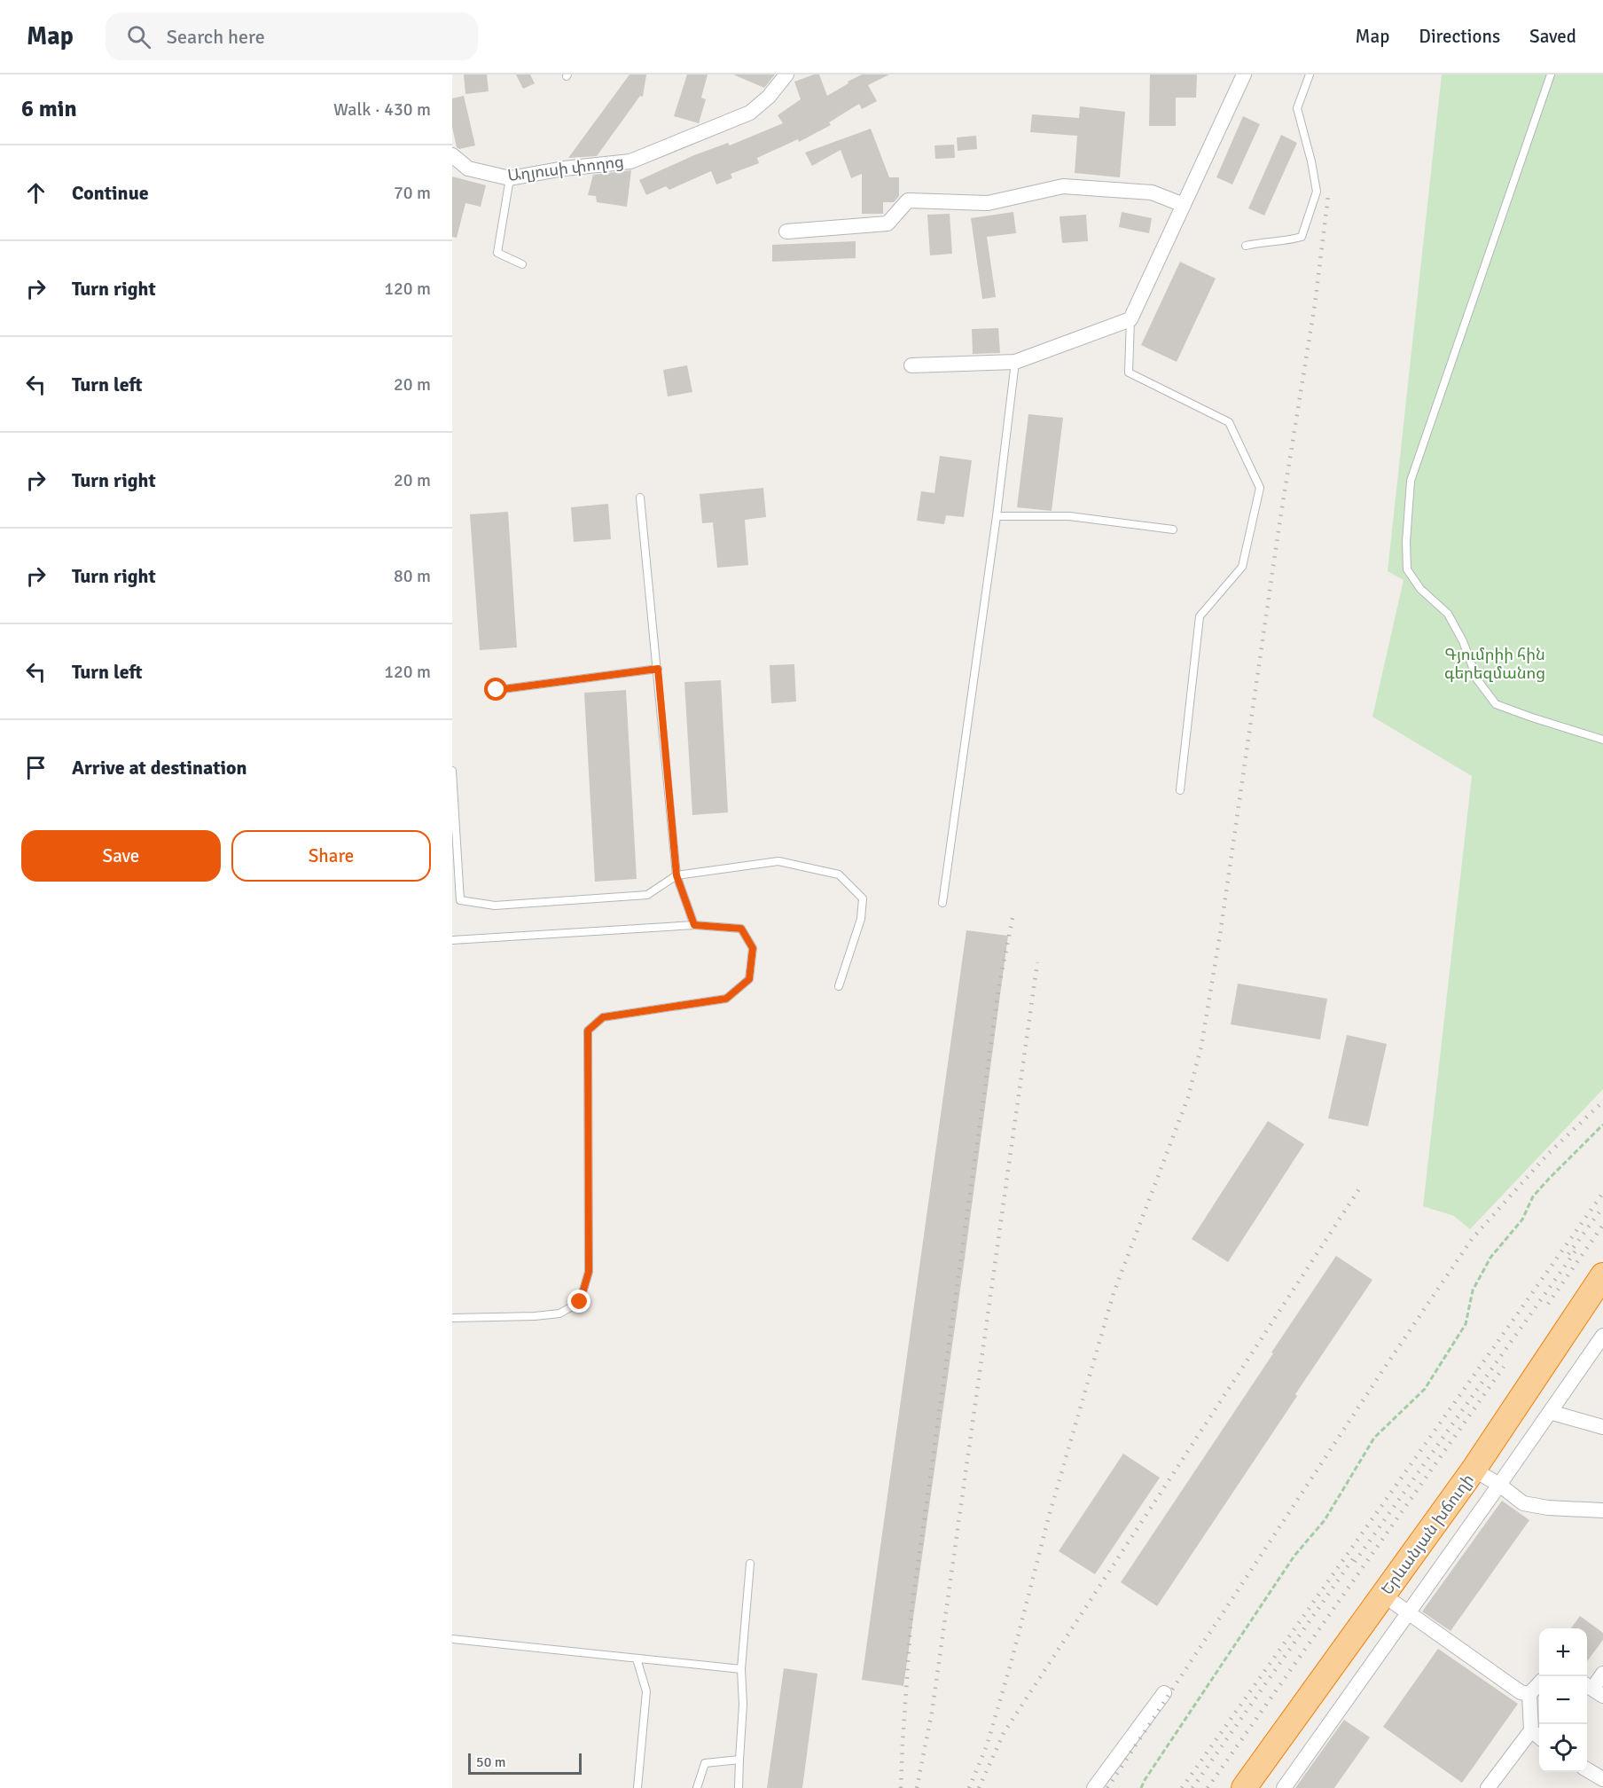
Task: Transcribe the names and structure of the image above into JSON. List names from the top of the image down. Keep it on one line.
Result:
{"streets":{"highway":["Երևանյան խճուղի"],"street":["Աղյուսի փողոց"]},"parks":["Գյումրիի հին գերեզմանոց"],"scale_bar":"50 m","page":{"header":"Map","search":"Search here","nav":["Map","Directions","Saved"],"heading":["6 min","Walk · 430 m"],"list":[["Continue","70 m"],["Turn right","120 m"],["Turn left","20 m"],["Turn right","20 m"],["Turn right","80 m"],["Turn left","120 m"],"Arrive at destination"],"buttons":["Save","Share"],"map_buttons":["+","−"],"scale":"50 m"}}
